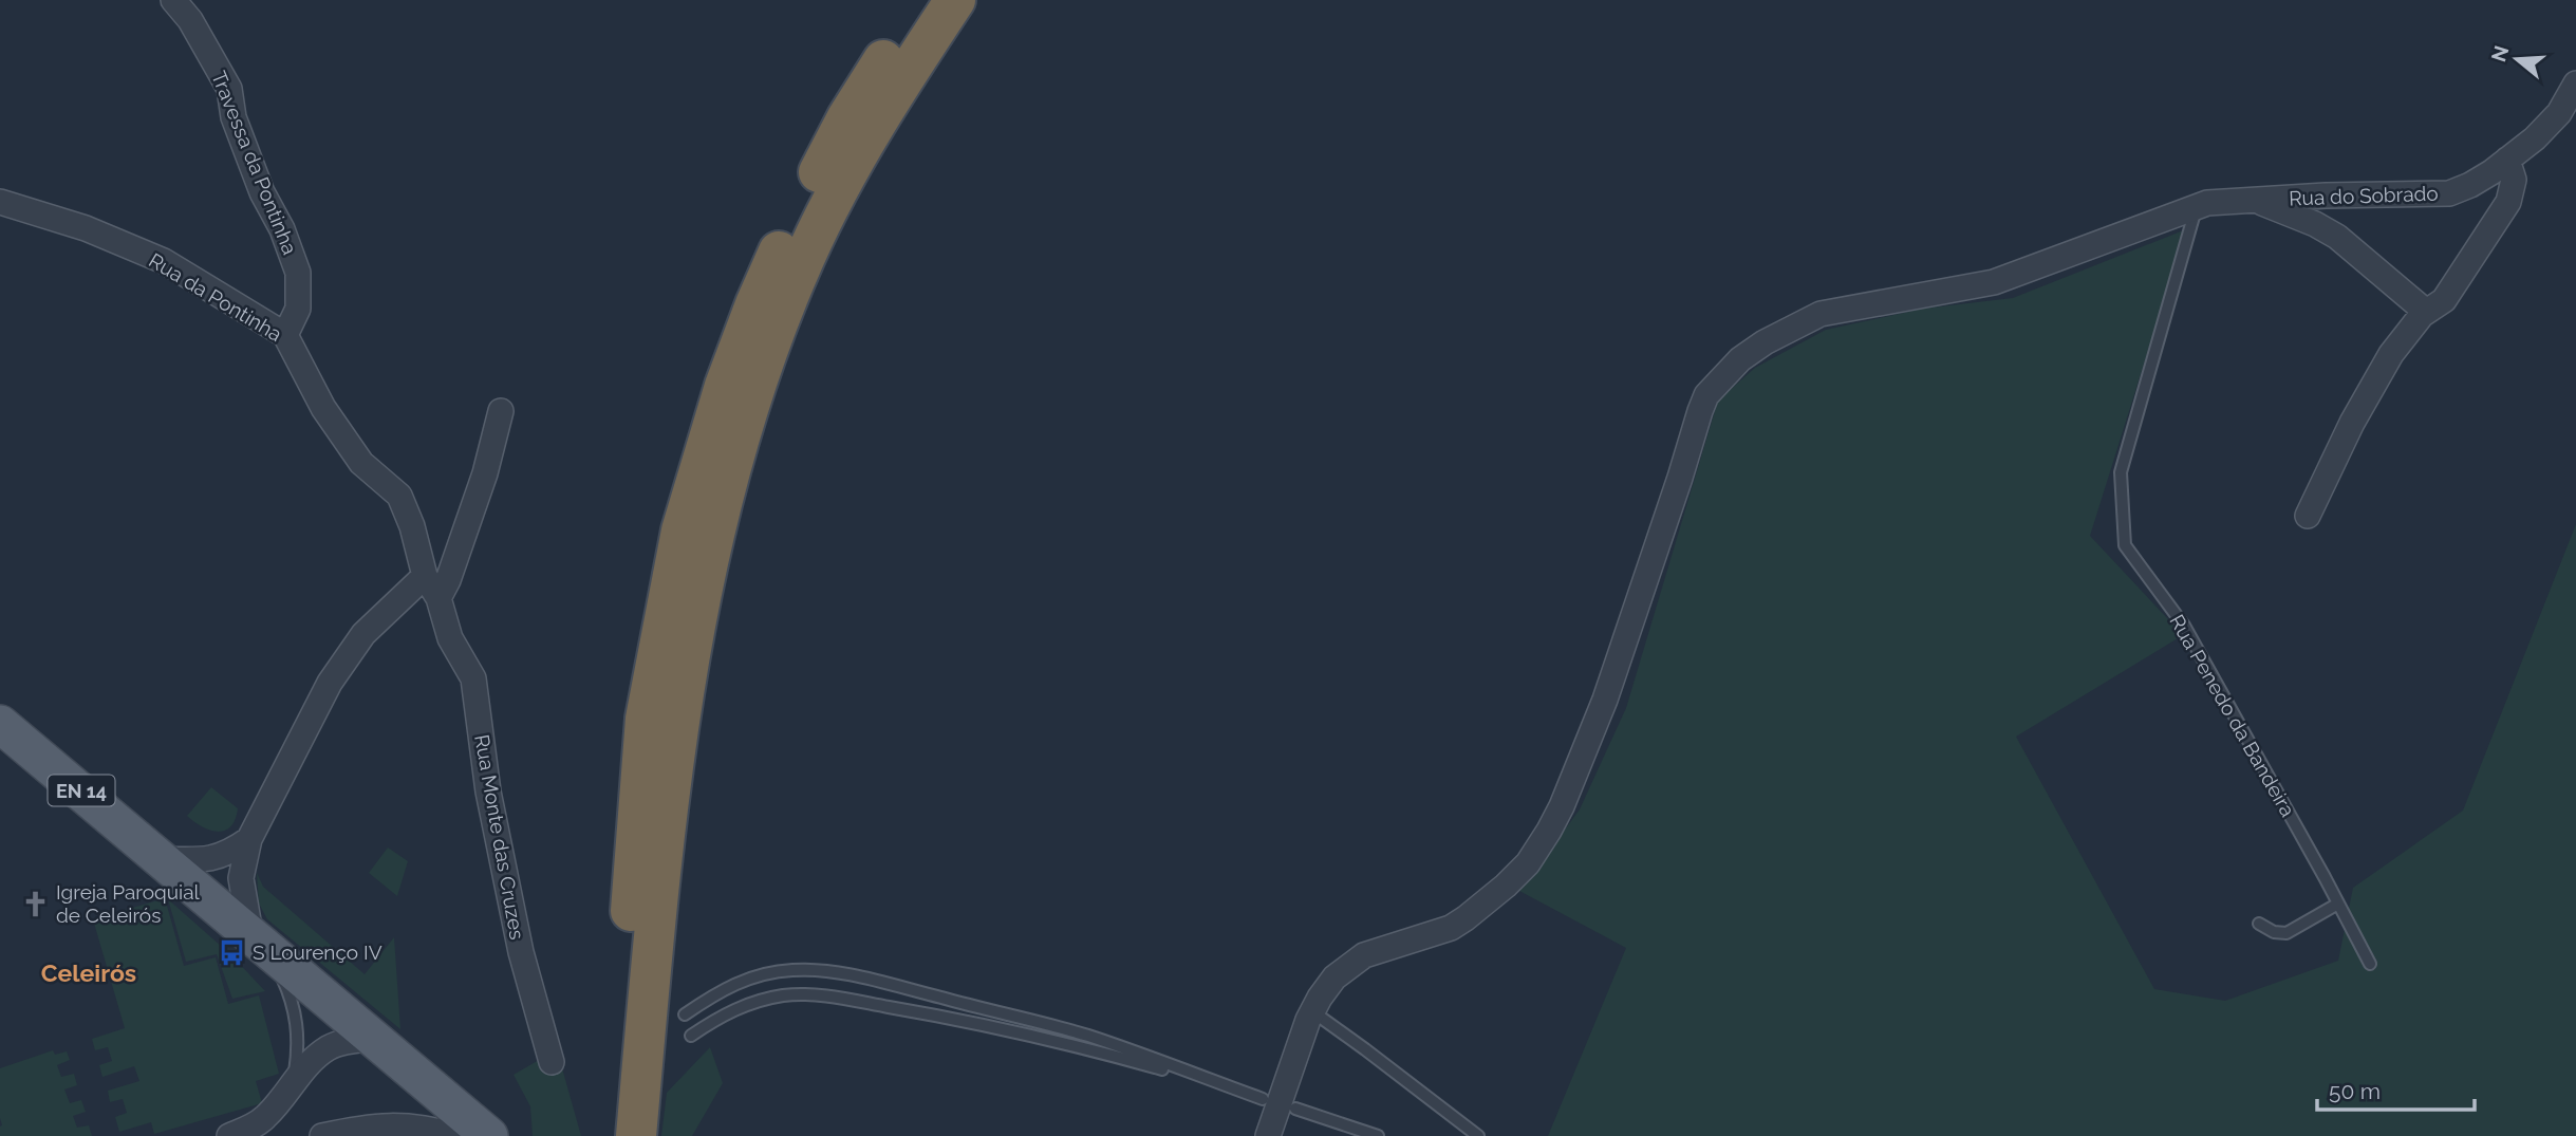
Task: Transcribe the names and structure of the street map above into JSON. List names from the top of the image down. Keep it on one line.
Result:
{"streets":{"main road":["EN 14"],"street":["Travessa da Pontinha","Rua do Sobrado","Rua da Pontinha","Rua Monte das Cruzes"],"lane":["Rua Penedo da Bandeira"]},"crossings":[["Travessa da Pontinha","Rua da Pontinha"],["Rua do Sobrado","Rua Penedo da Bandeira"],["Rua da Pontinha","Rua Monte das Cruzes"]],"districts":["Celeirós"],"places":{"church":["Igreja Paroquial de Celeirós"],"bus stop":["S Lourenço IV"]},"scale_bar":"50 m","north":"left"}
